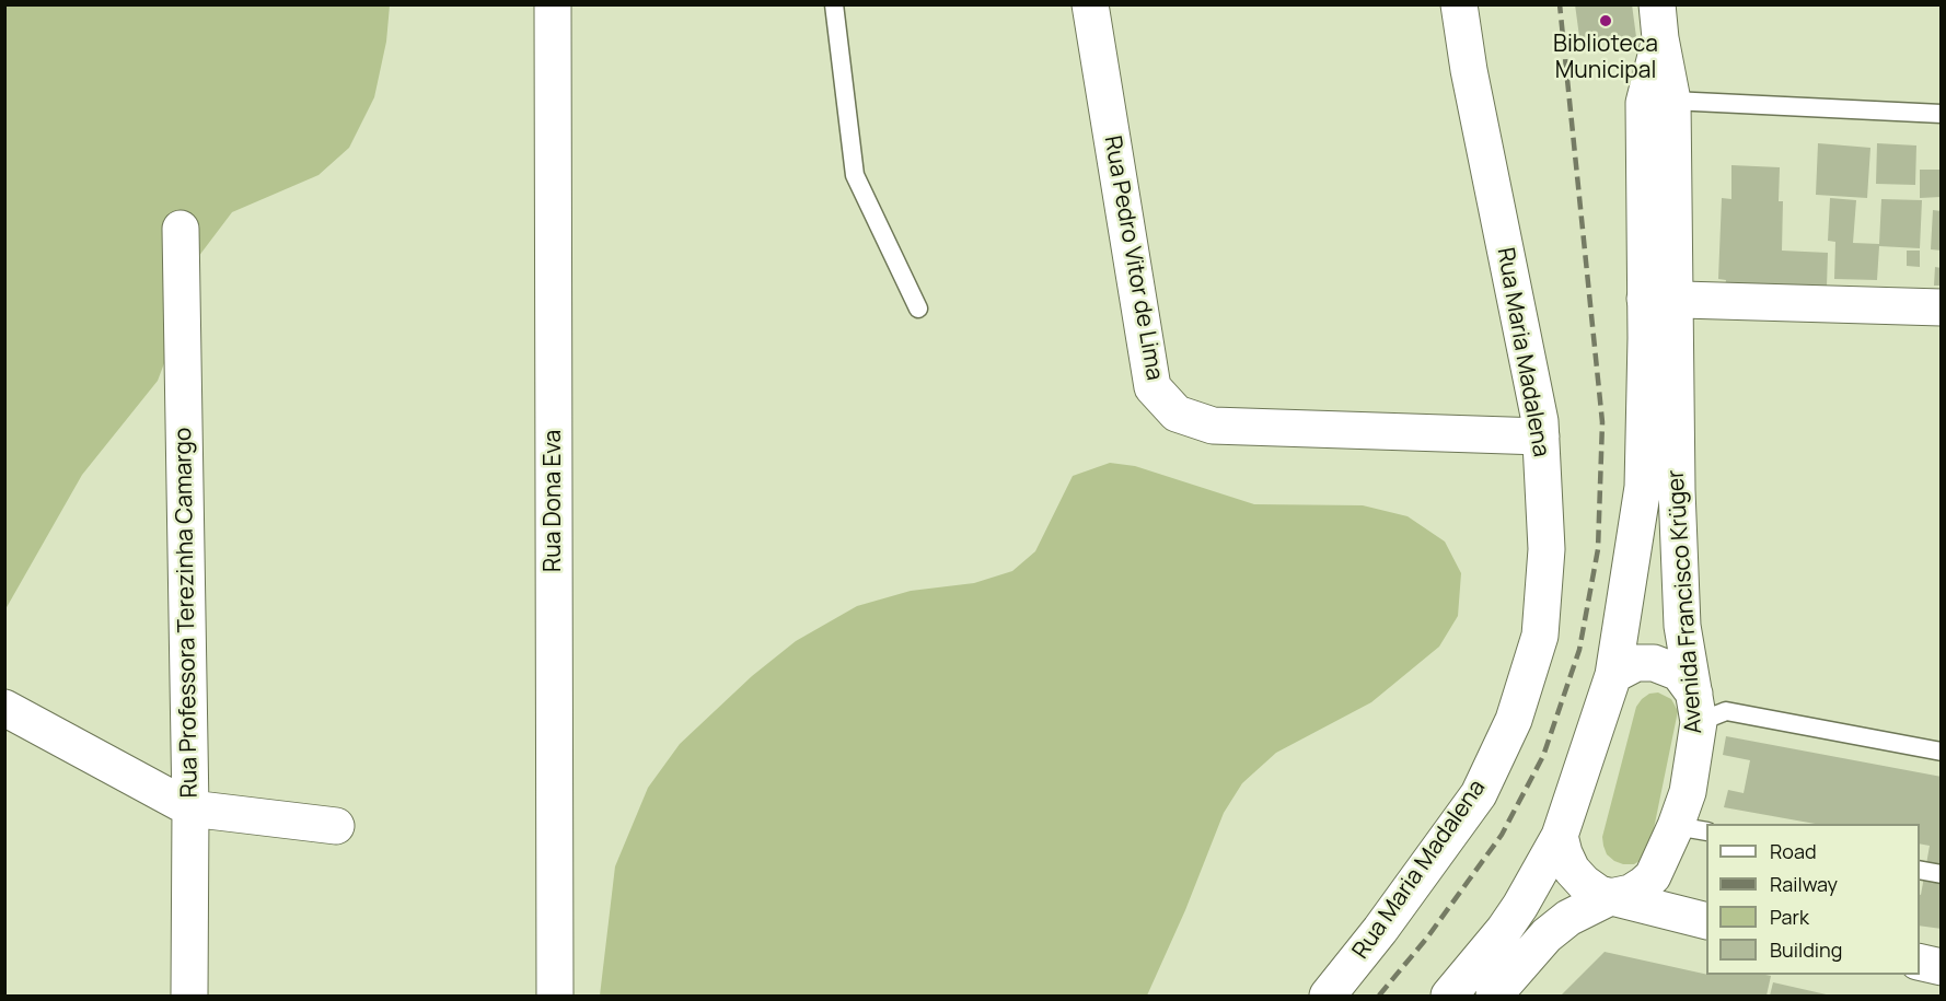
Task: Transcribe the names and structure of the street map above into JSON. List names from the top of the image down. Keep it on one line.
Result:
{"streets":{"street":["Rua Pedro Vitor de Lima","Rua Maria Madalena","Rua Dona Eva","Avenida Francisco Krüger","Rua Professora Terezinha Camargo"]},"crossings":[["Rua Pedro Vitor de Lima","Rua Maria Madalena"]],"places":["Biblioteca Municipal"],"legend":["Road","Railway","Park","Building"]}
